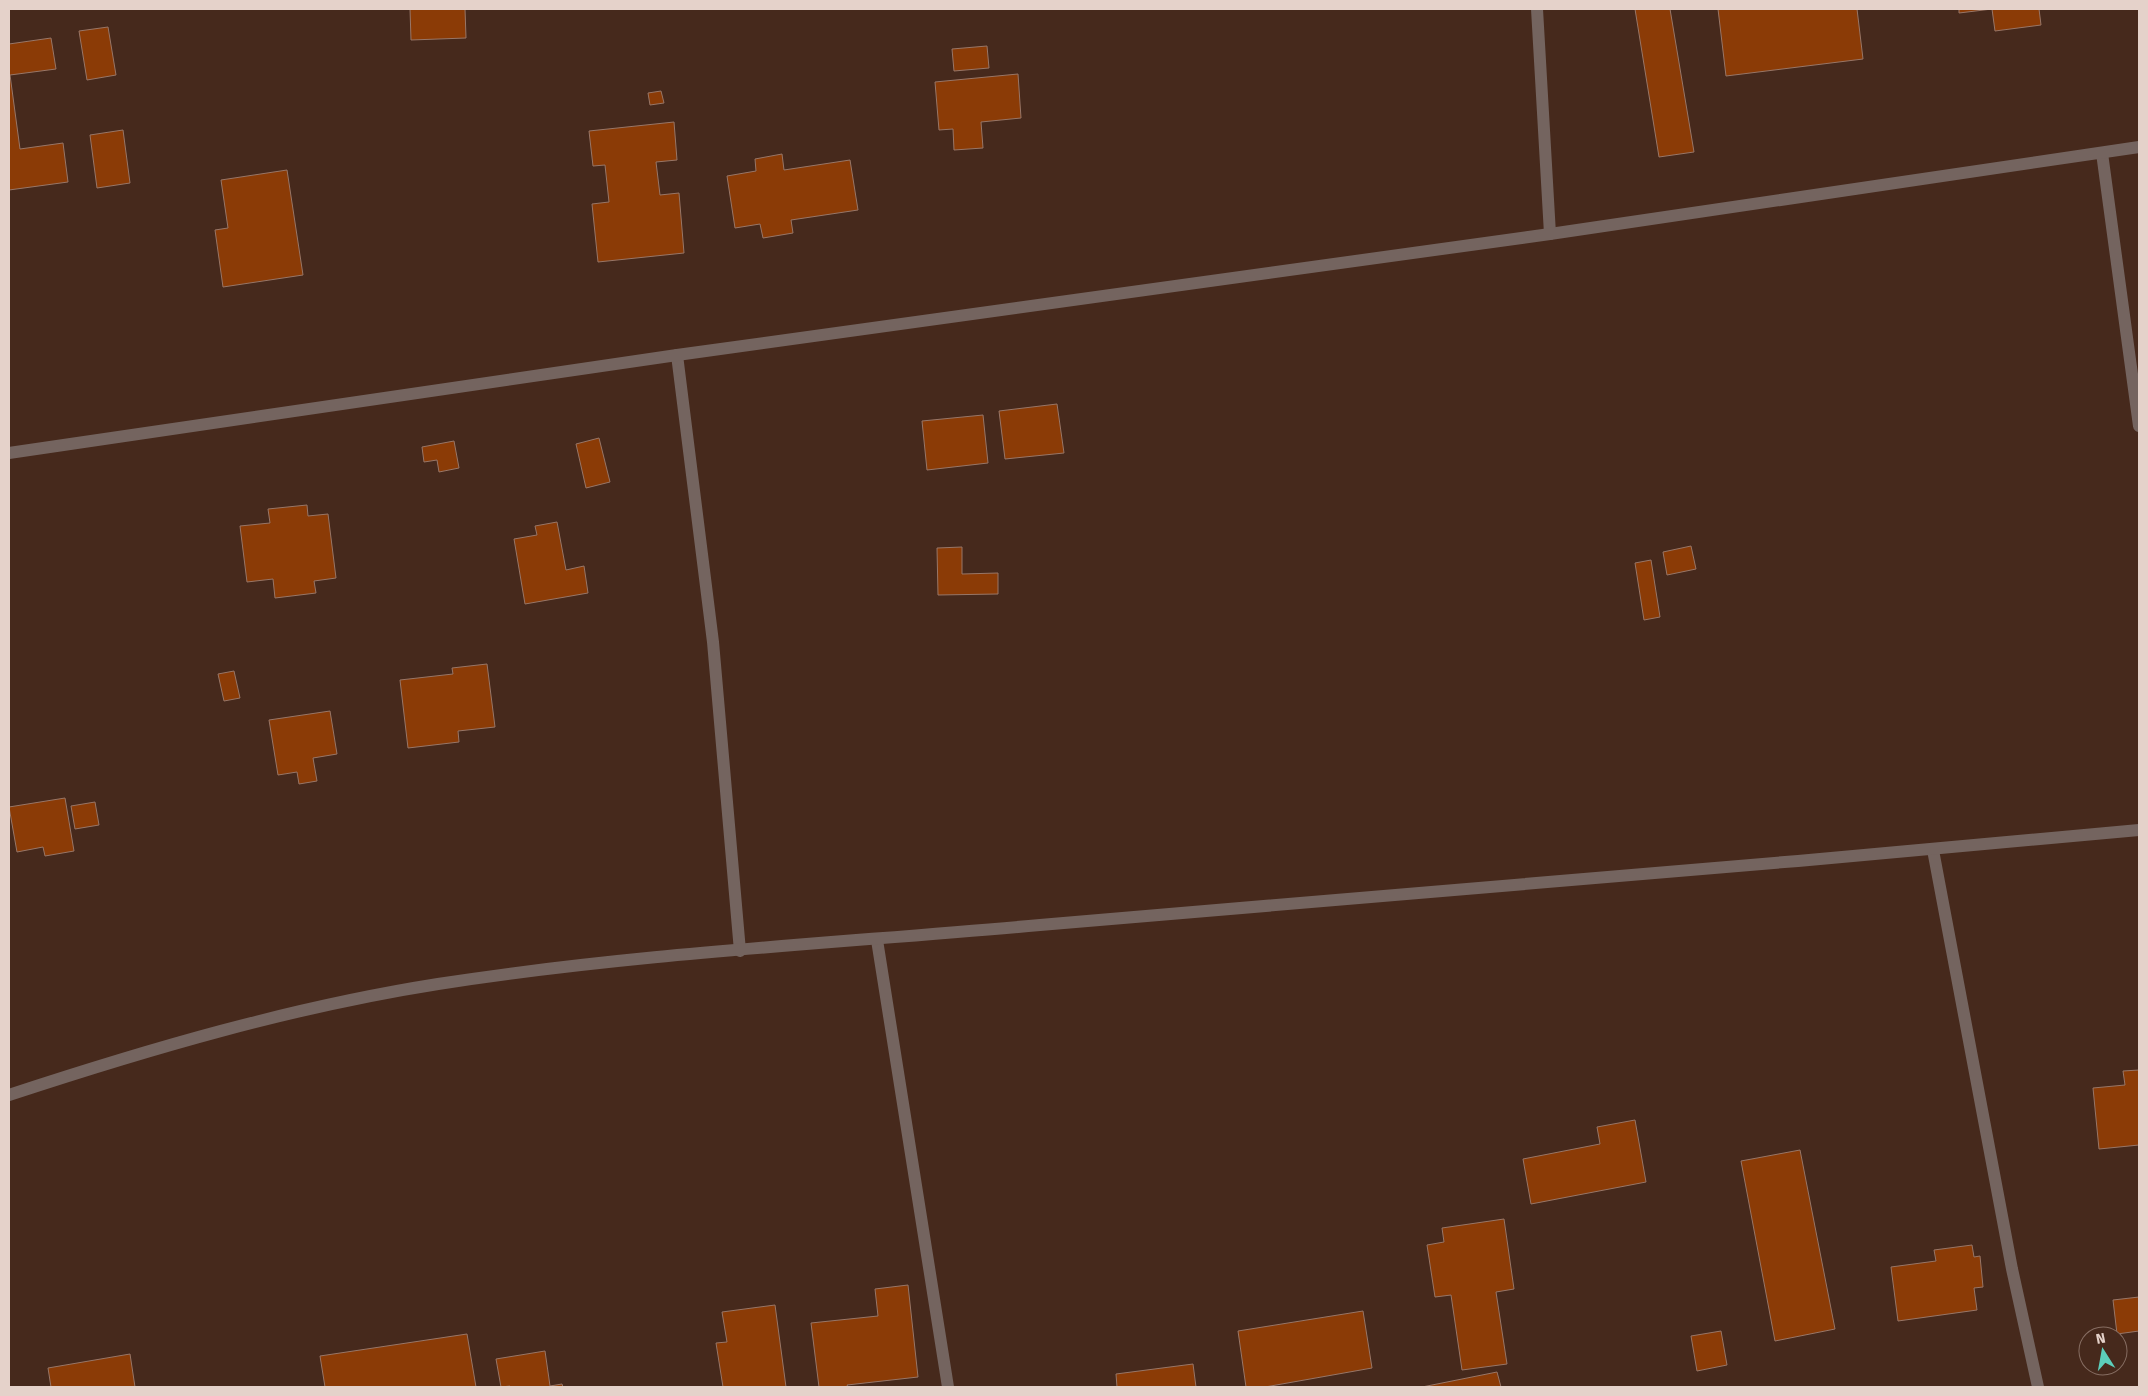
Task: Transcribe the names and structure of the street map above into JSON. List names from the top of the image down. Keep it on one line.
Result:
{"north":"top"}
